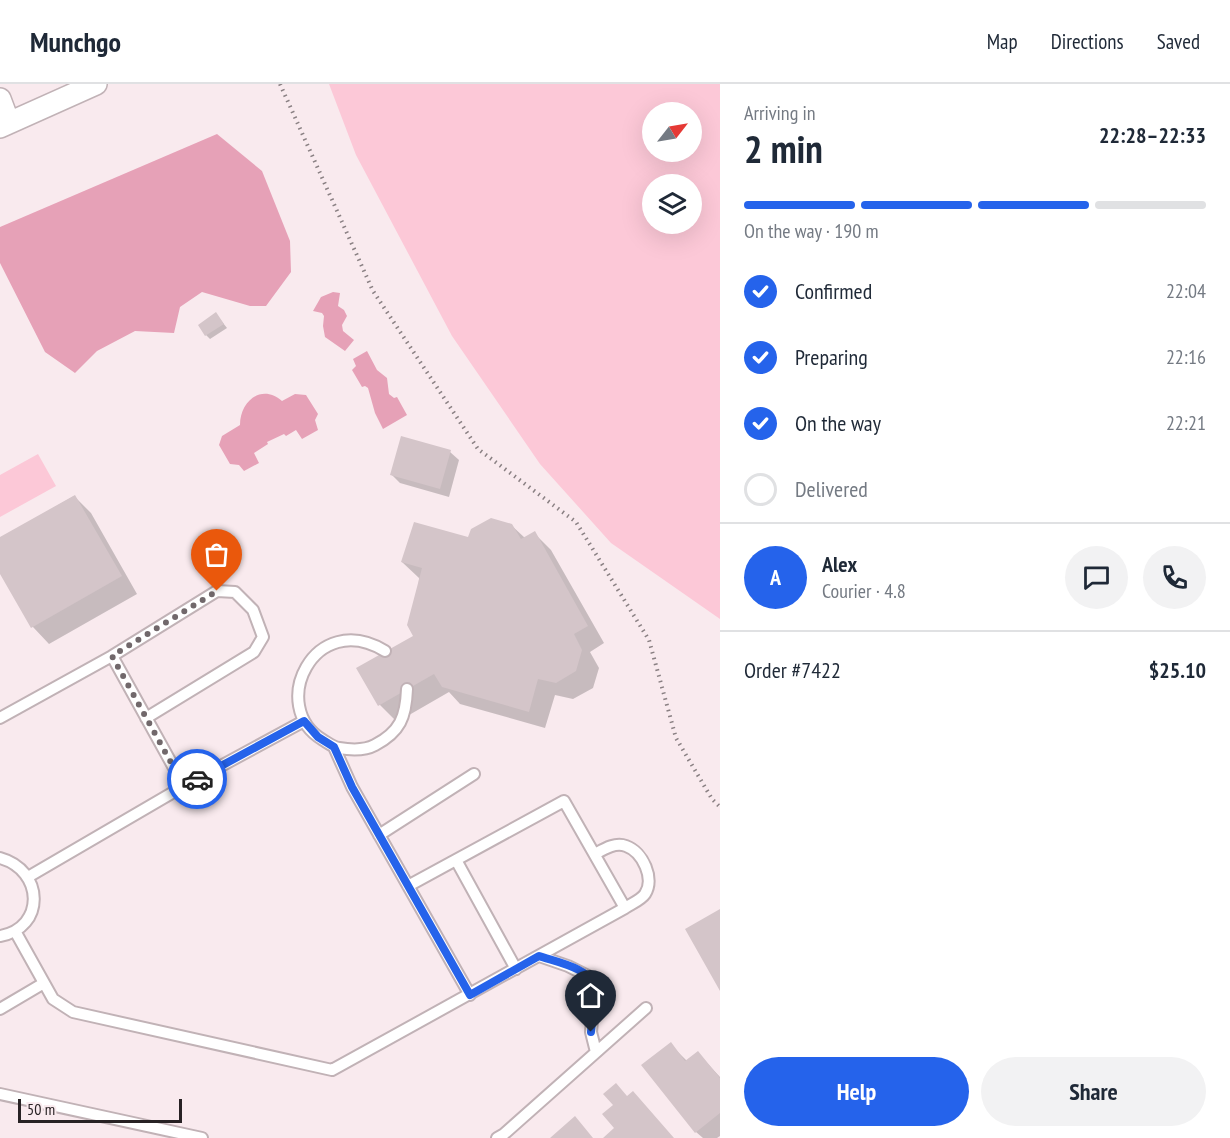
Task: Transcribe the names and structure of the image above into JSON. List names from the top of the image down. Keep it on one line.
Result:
{"scale_bar":"50 m","north":"top right","page":{"header":"Munchgo","nav":["Map","Directions","Saved"],"heading":["2 min","Arriving in","22:28–22:33"],"panel":["Alex","Courier · 4.8","Order #7422","$25.10"],"bar":"On the way · 190 m","list":[["Confirmed","22:04"],["Preparing","22:16"],["On the way","22:21"],"Delivered"],"round":"A","buttons":["Help","Share"],"scale":"50 m"}}
